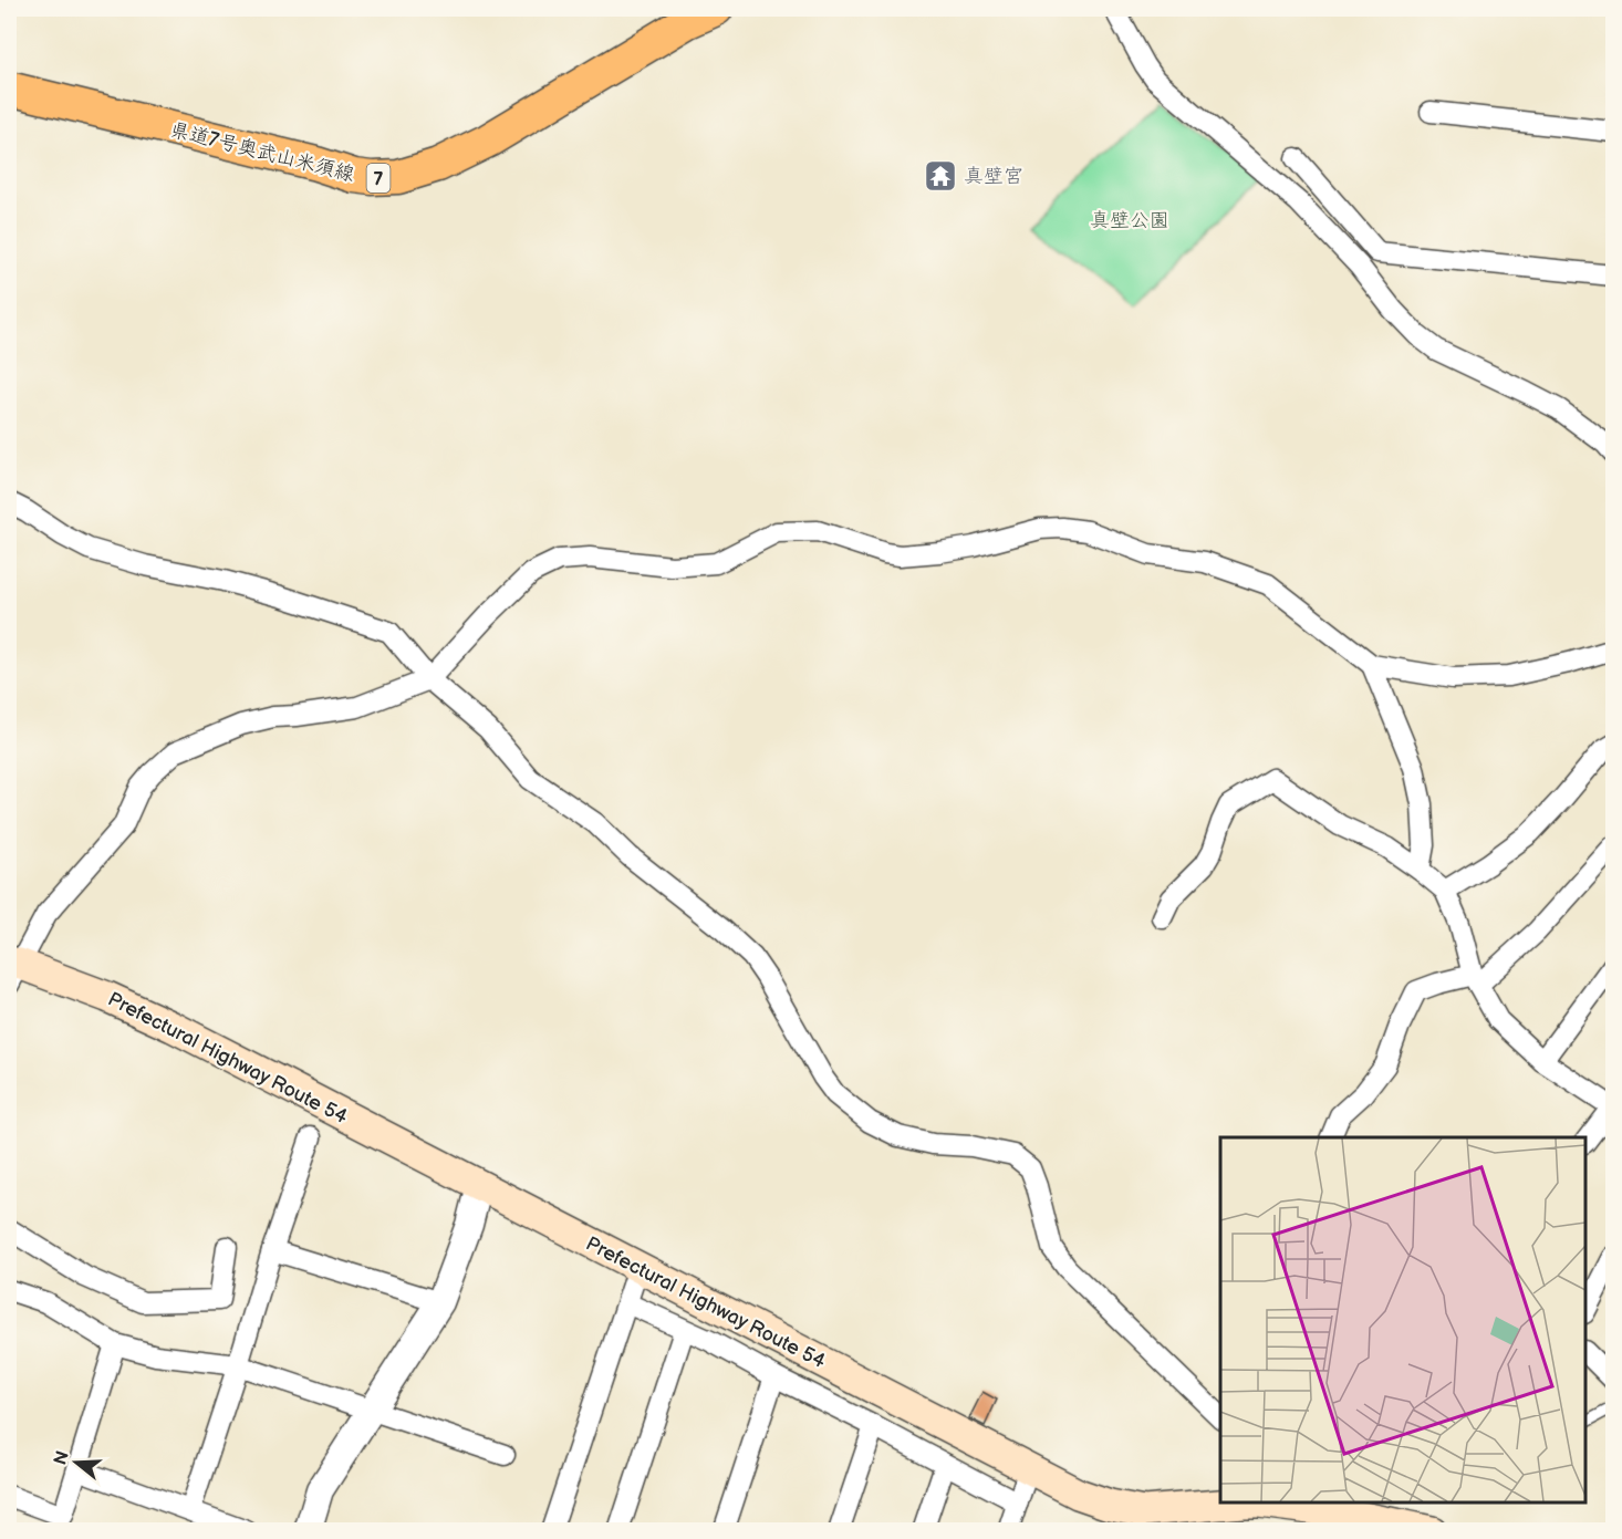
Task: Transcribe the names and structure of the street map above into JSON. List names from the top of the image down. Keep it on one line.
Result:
{"streets":{"main road":["県道7号奥武山米須線","7","Prefectural Highway Route 54"]},"parks":["真壁公園"],"places":{"temple":["真壁宮"]},"north":"left"}
